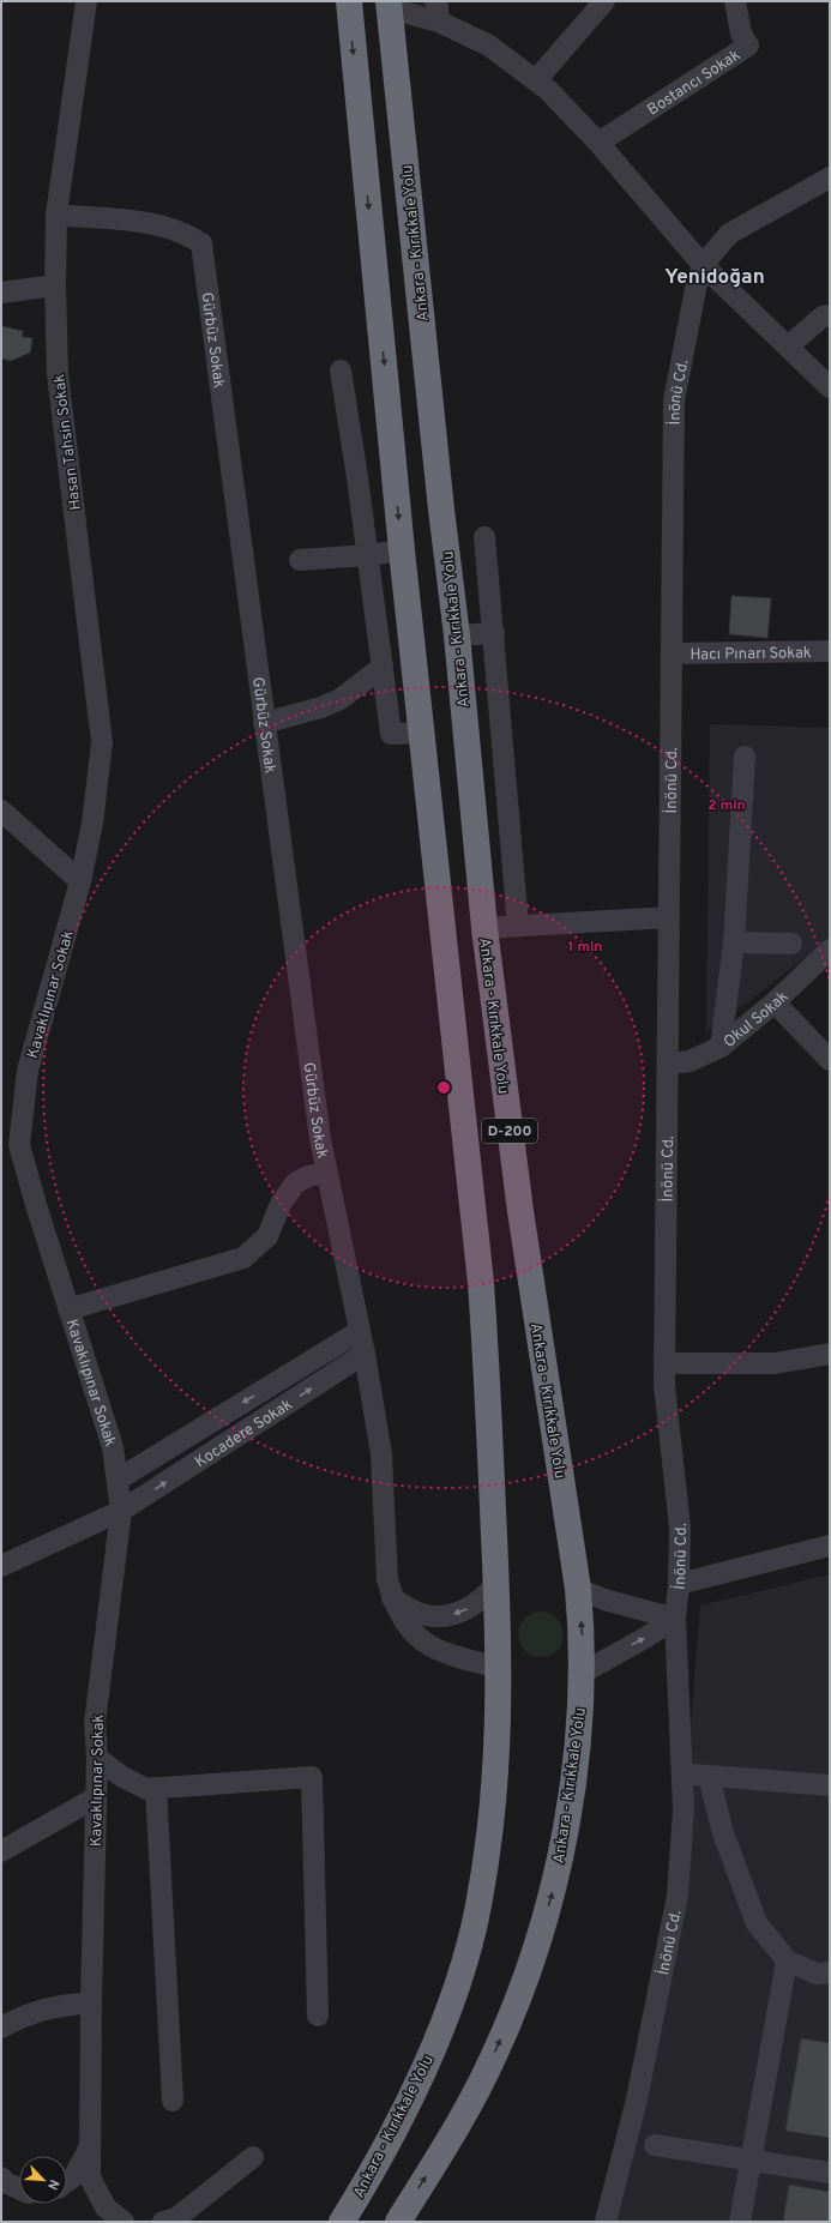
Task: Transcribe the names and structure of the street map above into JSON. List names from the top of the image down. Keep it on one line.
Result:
{"streets":{"highway":["Ankara - Kırıkkale Yolu","D-200"],"street":["Bostancı Sokak","Gürbüz Sokak","İnönü Cd.","Hasan Tahsin Sokak","Hacı Pınarı Sokak","Kavaklıpınar Sokak","Okul Sokak","Kocadere Sokak"]},"crossings":[["Ankara - Kırıkkale Yolu","Gürbüz Sokak"],["Gürbüz Sokak","Hasan Tahsin Sokak"],["Gürbüz Sokak","Kocadere Sokak"],["İnönü Cd.","Hacı Pınarı Sokak"],["İnönü Cd.","Okul Sokak"],["Hasan Tahsin Sokak","Kavaklıpınar Sokak"],["Kavaklıpınar Sokak","Kocadere Sokak"]],"districts":["Yenidoğan"],"north":"bottom right","rings":["2 min","1 min"]}
